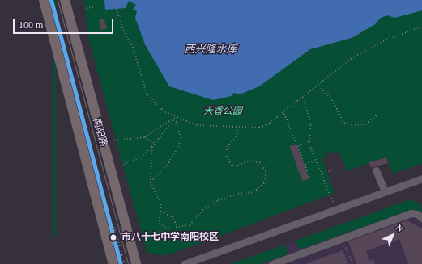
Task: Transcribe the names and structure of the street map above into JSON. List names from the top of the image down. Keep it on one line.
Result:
{"streets":{"main road":["南阳路"]},"water":["西兴隆水库"],"parks":["天香公园"],"places":["市八十七中学南阳校区"],"scale_bar":"100 m","north":"top right"}
